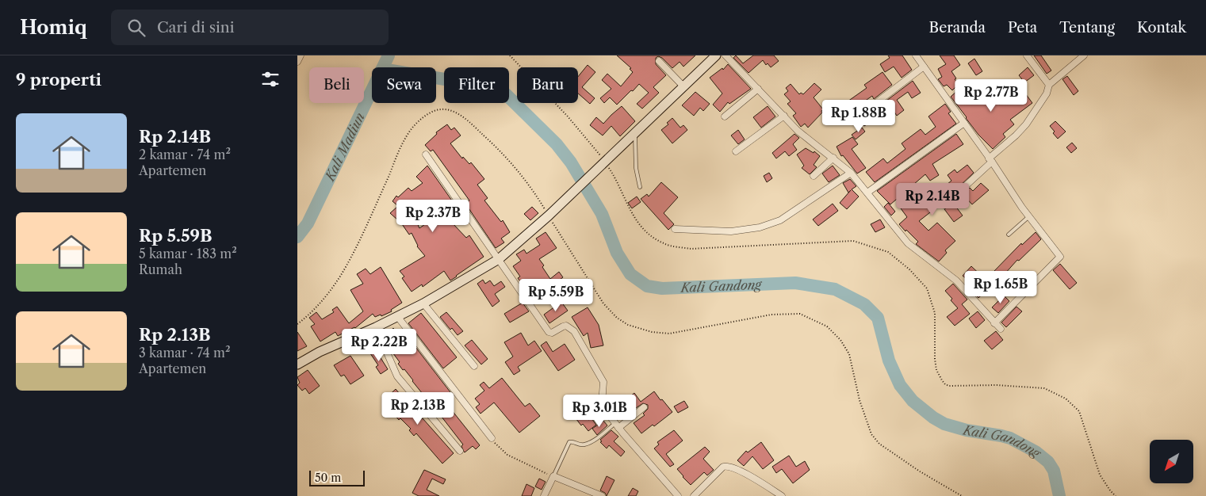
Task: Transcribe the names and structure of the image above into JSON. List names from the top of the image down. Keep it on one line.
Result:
{"water":["Kali Madiun","Kali Gandong"],"scale_bar":"50 m","north":"bottom left","page":{"header":"Homiq","search":"Cari di sini","nav":["Beranda","Peta","Tentang","Kontak"],"heading":"9 properti","chip":["Beli","Sewa","Filter","Baru"],"price":["Rp 2.77B","Rp 1.88B","Rp 2.14B","Rp 2.37B","Rp 1.65B","Rp 5.59B","Rp 2.22B","Rp 2.13B","Rp 3.01B"],"list":[{"name":"Rp 2.14B","note":"2 kamar · 74 m² · Apartemen"},{"name":"Rp 5.59B","note":"5 kamar · 183 m² · Rumah"},{"name":"Rp 2.13B","note":"3 kamar · 74 m² · Apartemen"}],"scale":"50 m"}}
